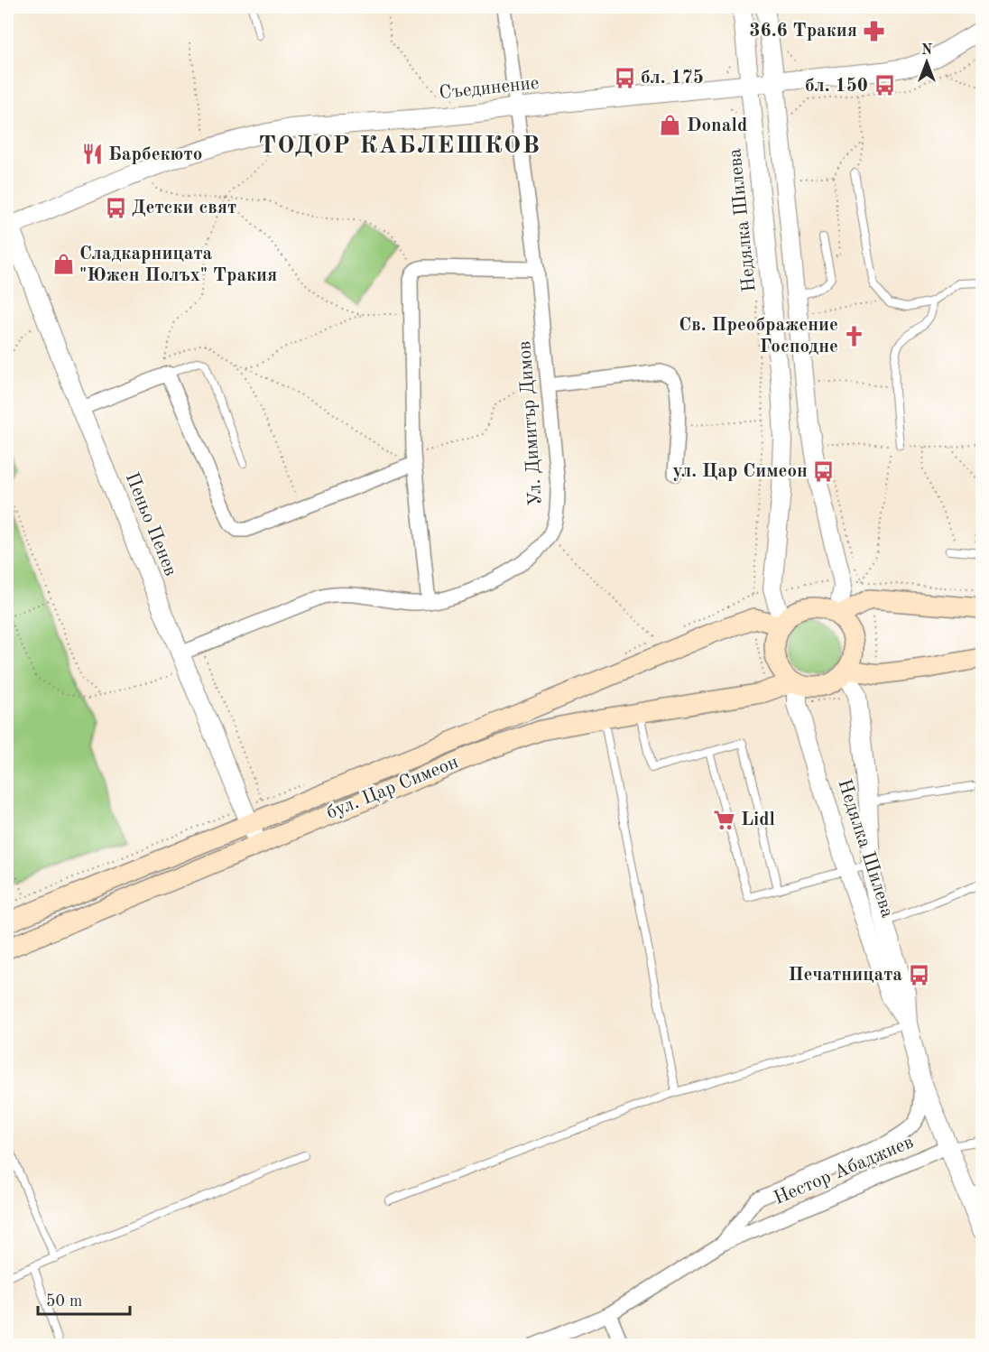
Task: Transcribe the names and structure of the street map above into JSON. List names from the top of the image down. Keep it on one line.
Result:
{"streets":{"main road":["бул. Цар Симеон"],"street":["Съединение","Недялка Шилева","Ул. Димитър Димов","Пеньо Пенев","Нестор Абаджиев"]},"crossings":[["Съединение","Недялка Шилева"],["Съединение","Ул. Димитър Димов"],["Съединение","Пеньо Пенев"],["Недялка Шилева","бул. Цар Симеон"],["Недялка Шилева","Нестор Абаджиев"],["Ул. Димитър Димов","Пеньо Пенев"],["Пеньо Пенев","бул. Цар Симеон"]],"districts":["ТОДОР КАБЛЕШКОВ"],"places":{"pharmacy":["36.6 Тракия"],"bus stop":["бл. 175","бл. 150","Детски свят","ул. Цар Симеон","Печатницата"],"shop":["Donald","Сладкарницата \"Южен Полъх\" Тракия"],"restaurant":["Барбекюто"],"church":["Св. Преображение Господне"],"supermarket":["Lidl"]},"scale_bar":"50 m","north":"top"}
